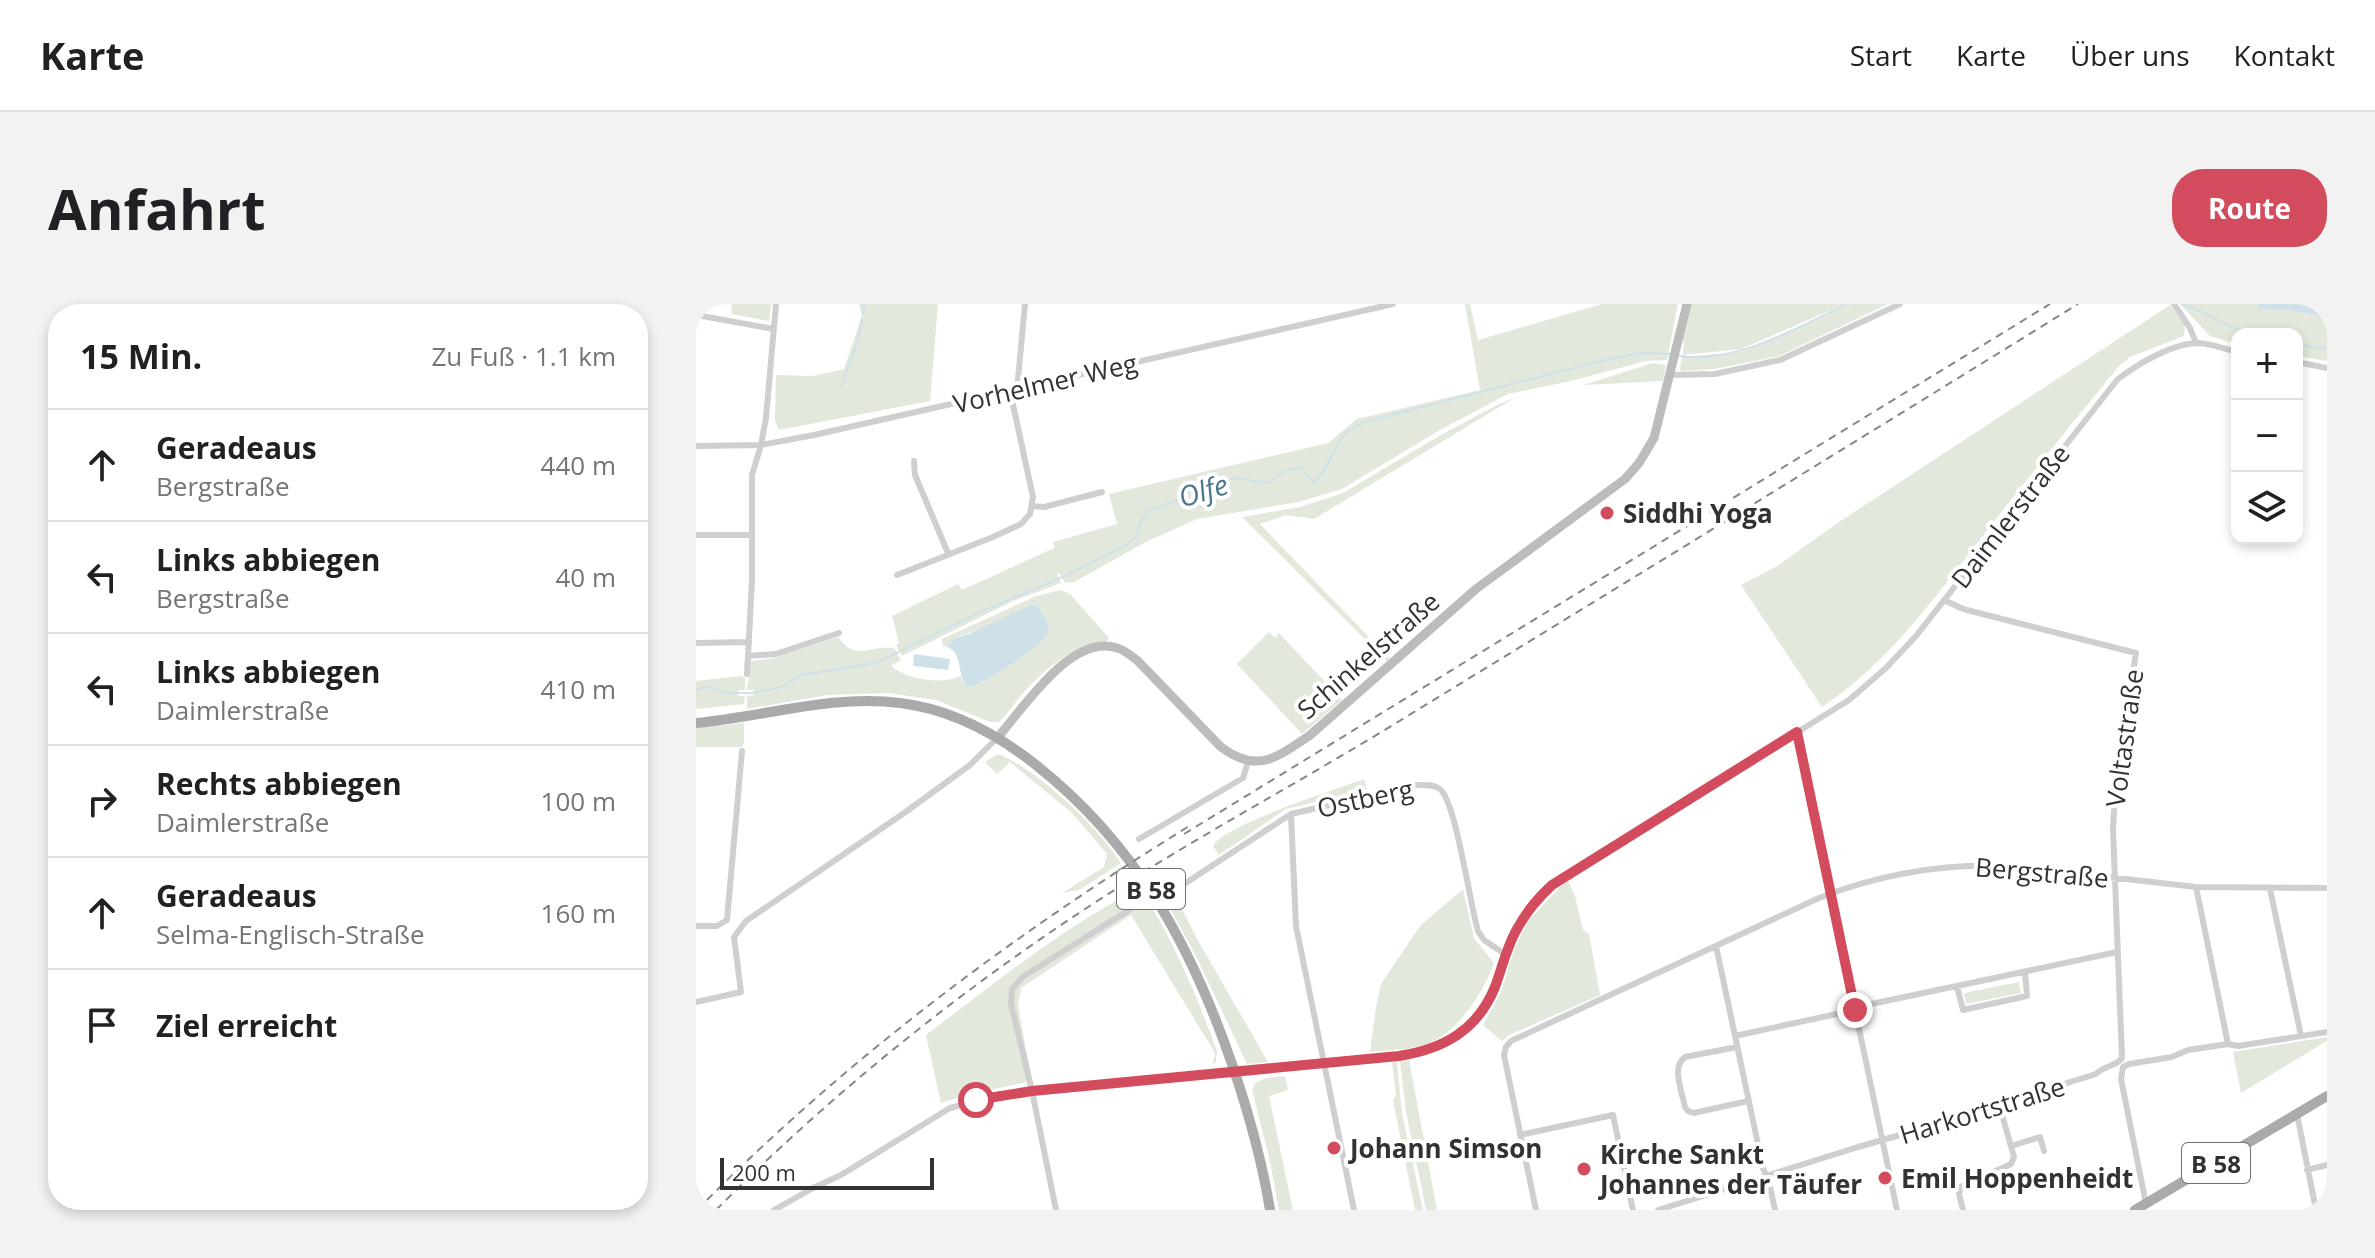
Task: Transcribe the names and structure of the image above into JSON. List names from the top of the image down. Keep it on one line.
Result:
{"streets":{"main road":["B 58"],"street":["Vorhelmer Weg","Daimlerstraße","Schinkelstraße","Voltastraße","Ostberg","Bergstraße","Harkortstraße"]},"crossings":[["Daimlerstraße","Voltastraße"],["Daimlerstraße","Ostberg"],["Voltastraße","Bergstraße"]],"water":["Olfe"],"places":["Siddhi Yoga","Johann Simson","Kirche Sankt Johannes der Täufer","Emil Hoppenheidt"],"scale_bar":"200 m","page":{"header":"Karte","nav":["Start","Karte","Über uns","Kontakt"],"buttons":"Route","title":"Anfahrt","heading":["15 Min.","Zu Fuß · 1.1 km"],"map_buttons":["+","−"],"list":[["Geradeaus","Bergstraße","440 m"],["Links abbiegen","Bergstraße","40 m"],["Links abbiegen","Daimlerstraße","410 m"],["Rechts abbiegen","Daimlerstraße","100 m"],["Geradeaus","Selma-Englisch-Straße","160 m"],"Ziel erreicht"],"scale":"200 m"}}
